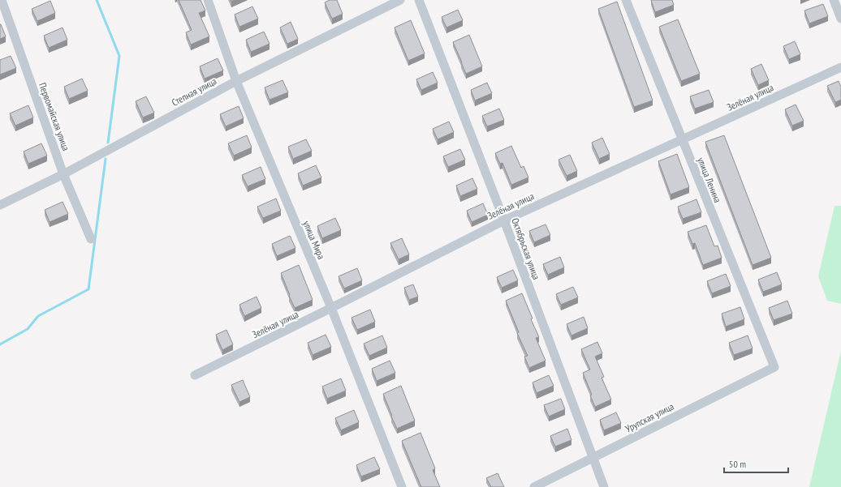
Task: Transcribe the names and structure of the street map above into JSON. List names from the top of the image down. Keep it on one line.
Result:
{"streets":{"street":["Степная улица","Зелёная улица","Первомайская улица","улица Ленина","улица Мира","Октябрьская улица","Урупская улица"]},"crossings":[["Степная улица","Первомайская улица"],["Степная улица","улица Мира"],["Зелёная улица","улица Ленина"],["Зелёная улица","улица Мира"],["Зелёная улица","Октябрьская улица"],["улица Ленина","Урупская улица"],["Октябрьская улица","Урупская улица"]],"scale_bar":"50 m"}
